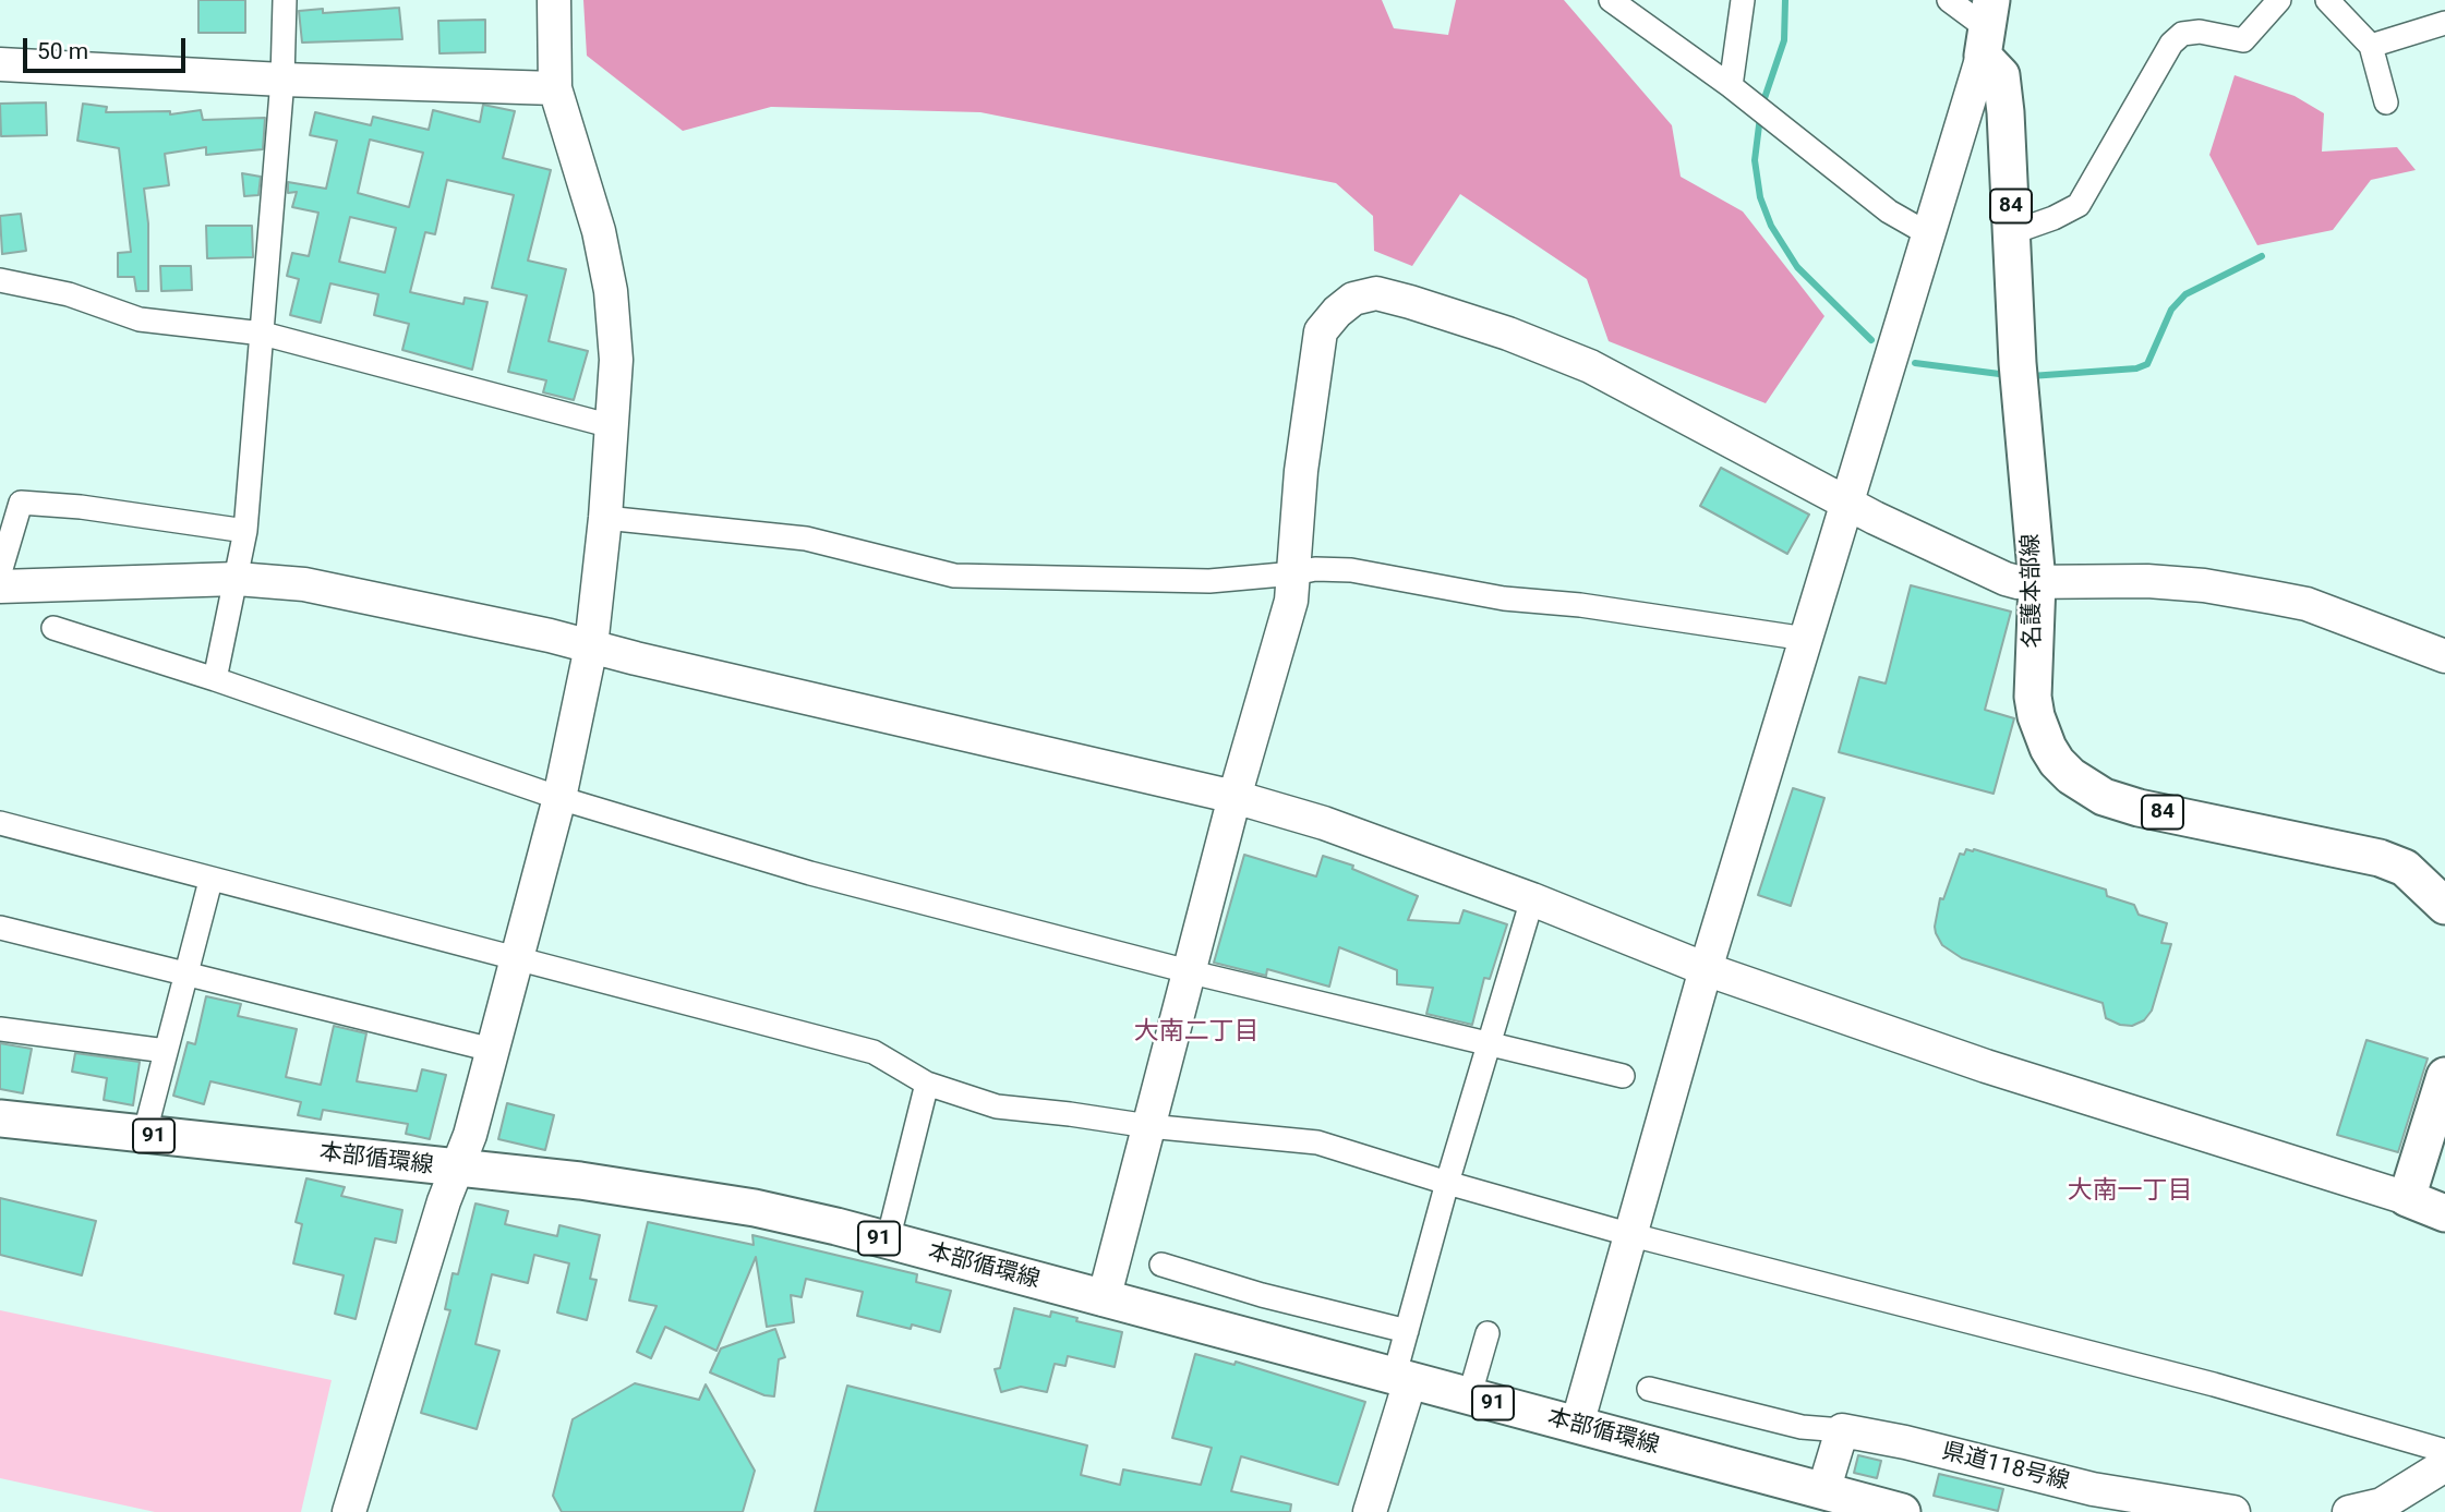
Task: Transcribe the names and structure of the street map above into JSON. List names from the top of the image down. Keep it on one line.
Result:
{"streets":{"main road":["84","名護本部線","91","本部循環線"],"street":["県道118号線"]},"districts":["大南二丁目","大南一丁目"],"scale_bar":"50 m"}
